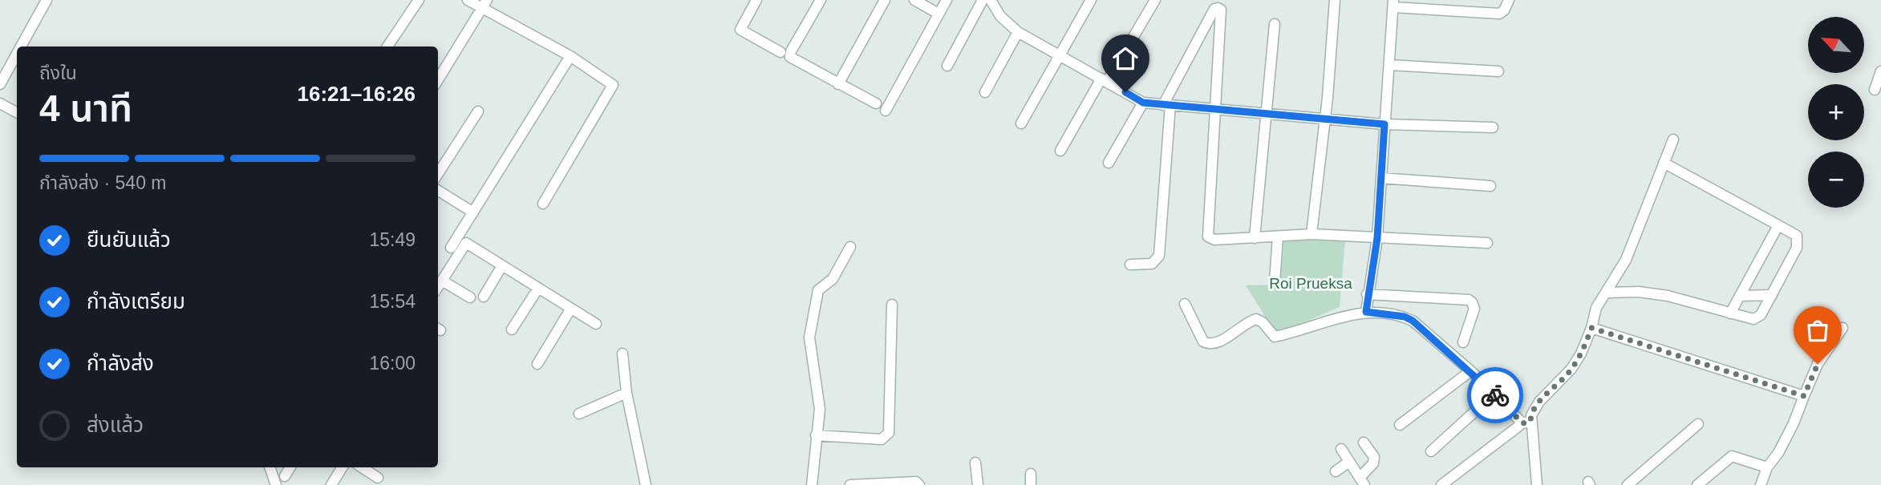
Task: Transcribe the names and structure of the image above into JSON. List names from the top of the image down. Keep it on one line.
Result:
{"parks":["Roi Prueksa"],"north":"top left","page":{"map_buttons":["+","−"],"heading":["4 นาที","ถึงใน","16:21–16:26"],"bar":"กำลังส่ง · 540 m","list":[["ยืนยันแล้ว","15:49"],["กำลังเตรียม","15:54"],["กำลังส่ง","16:00"],"ส่งแล้ว"]}}
